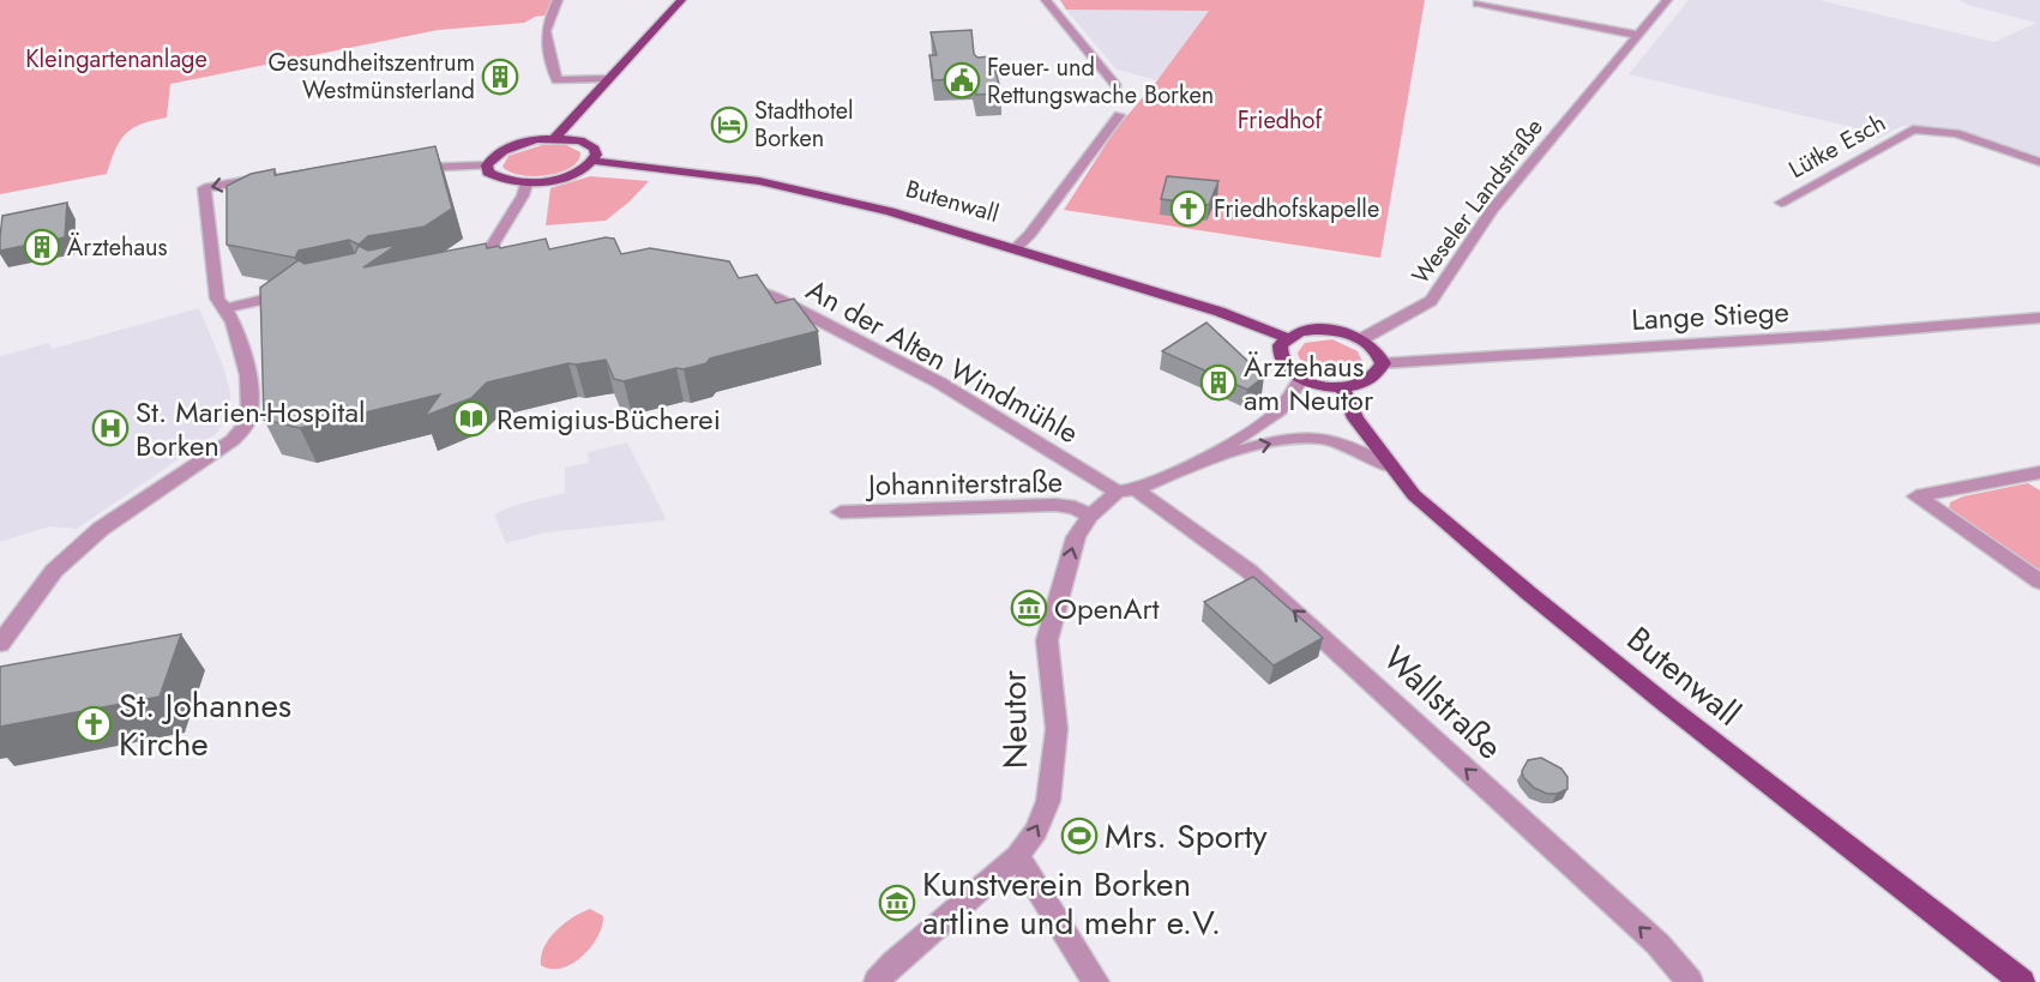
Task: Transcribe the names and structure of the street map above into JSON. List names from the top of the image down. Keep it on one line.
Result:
{"streets":{"main road":["Butenwall"],"street":["Lütke Esch","Weseler Landstraße","Lange Stiege","An der Alten Windmühle","Johanniterstraße","Wallstraße","Neutor"]},"crossings":[["Butenwall","Neutor"],["An der Alten Windmühle","Wallstraße"],["An der Alten Windmühle","Neutor"],["Johanniterstraße","Neutor"],["Wallstraße","Neutor"]],"one_way":["Wallstraße"],"parks":["Kleingartenanlage","Friedhof"],"places":{"building":["Gesundheitszentrum Westmünsterland","Ärztehaus","Ärztehaus am Neutor"],"public building":["Feuer- und Rettungswache Borken"],"hotel":["Stadthotel Borken"],"church":["Friedhofskapelle","St. Johannes Kirche"],"library":["Remigius-Bücherei"],"hospital":["St. Marien-Hospital Borken"],"museum":["OpenArt","Kunstverein Borken artline und mehr e.V."],"sports":["Mrs. Sporty"]}}
